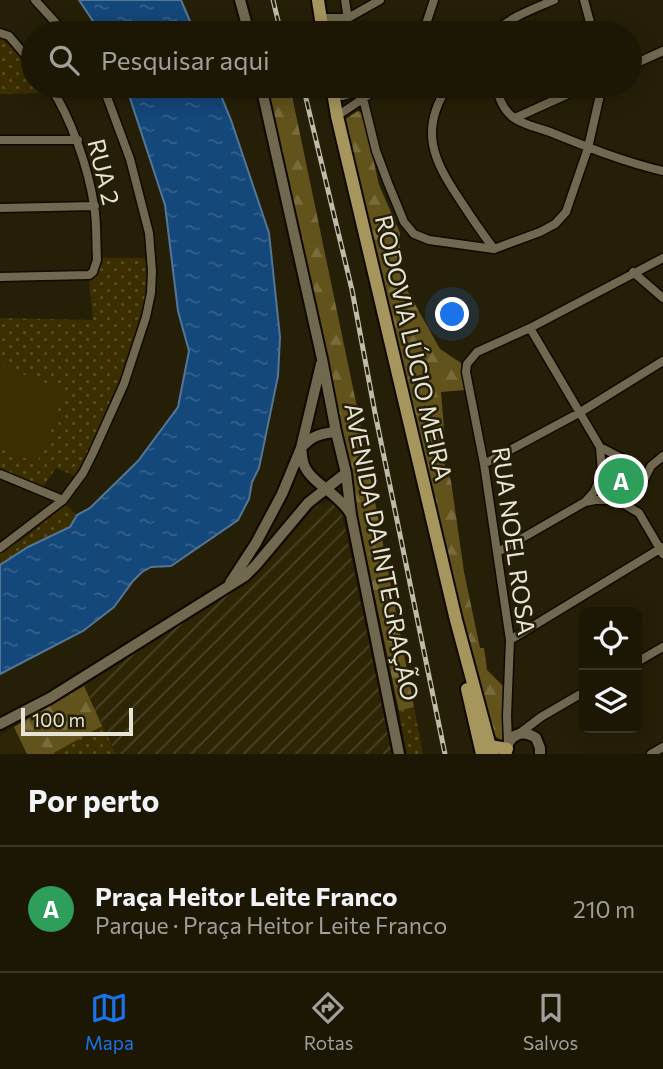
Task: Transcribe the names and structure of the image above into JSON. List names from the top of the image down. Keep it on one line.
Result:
{"streets":{"main road":["RODOVIA LÚCIO MEIRA"],"street":["RUA 2","RUA NOEL ROSA","AVENIDA DA INTEGRAÇÃO"]},"scale_bar":"100 m","page":{"search":"Pesquisar aqui","pins":"A","scale":"100 m","heading":"Por perto","list":[{"mark":"A","name":"Praça Heitor Leite Franco","note":"Parque · Praça Heitor Leite Franco","value":"210 m"}],"nav":["Mapa","Rotas","Salvos"]}}
